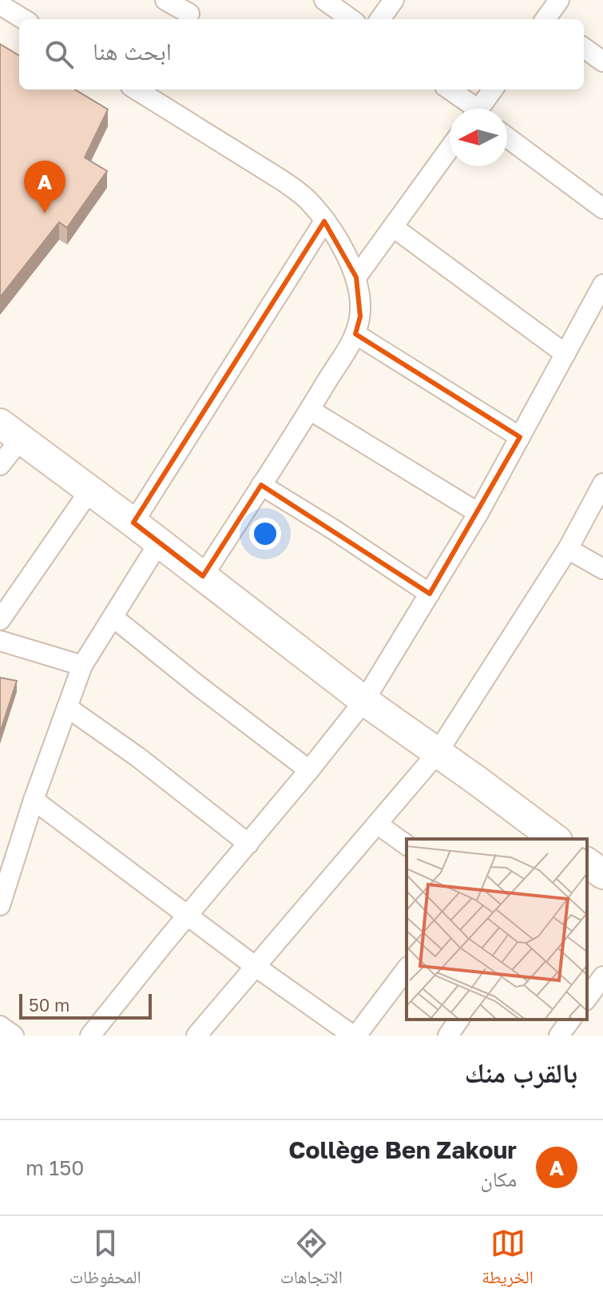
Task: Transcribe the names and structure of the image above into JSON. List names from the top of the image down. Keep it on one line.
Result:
{"scale_bar":"50 m","north":"left","page":{"search":"ابحث هنا","pins":"A","scale":"50 m","heading":"بالقرب منك","list":[{"mark":"A","name":"Collège Ben Zakour","note":"مكان","value":"150 m"}],"nav":["الخريطة","الاتجاهات","المحفوظات"]}}
